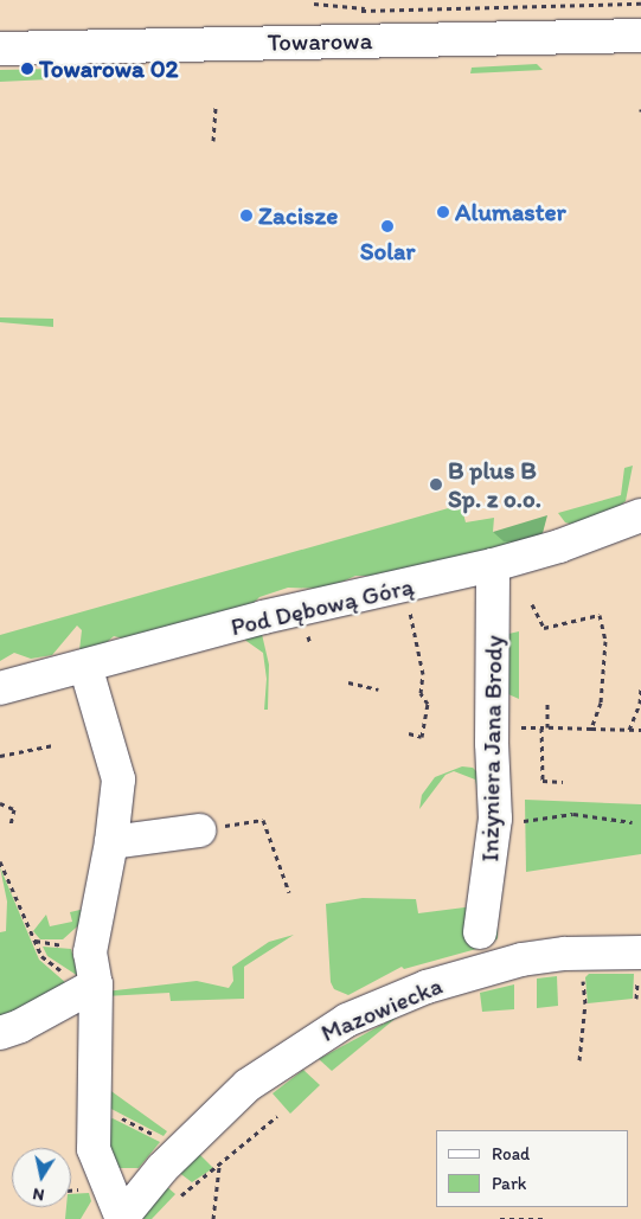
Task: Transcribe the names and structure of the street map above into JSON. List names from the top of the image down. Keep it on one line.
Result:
{"streets":{"street":["Towarowa","Pod Dębową Górą","Inżyniera Jana Brody","Mazowiecka"]},"crossings":[["Pod Dębową Górą","Inżyniera Jana Brody"]],"places":["Towarowa 02","Alumaster","Zacisze","Solar","B plus B Sp. z o.o."],"legend":["Road","Park"],"north":"bottom"}
